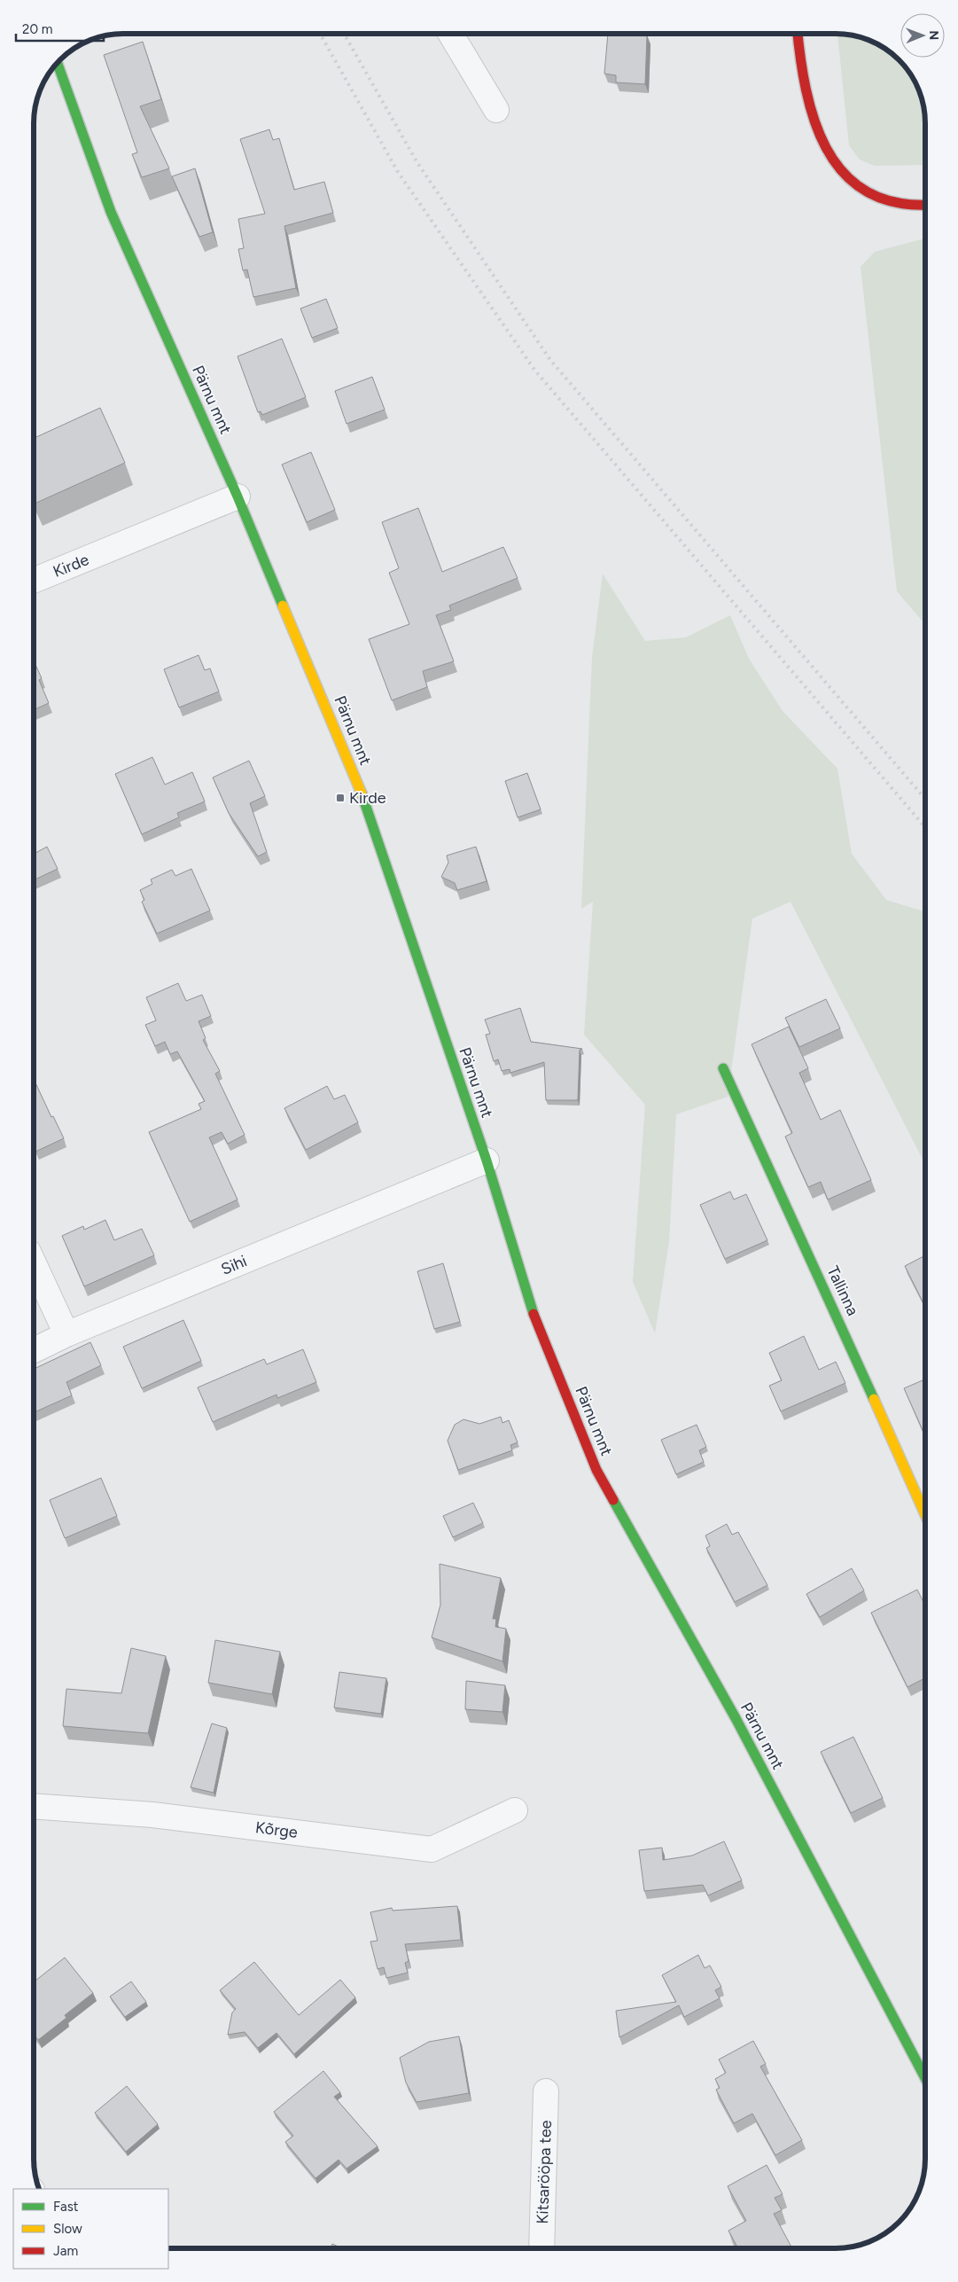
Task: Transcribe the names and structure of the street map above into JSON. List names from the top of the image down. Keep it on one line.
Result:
{"streets":{"main road":["Pärnu mnt","Tallinna"],"street":["Kirde","Sihi","Kõrge","Kitsarööpa tee"]},"crossings":[["Pärnu mnt","Kirde"],["Pärnu mnt","Sihi"]],"places":{"transit":["Kirde"]},"legend":["Fast","Slow","Jam"],"scale_bar":"20 m","north":"right"}
